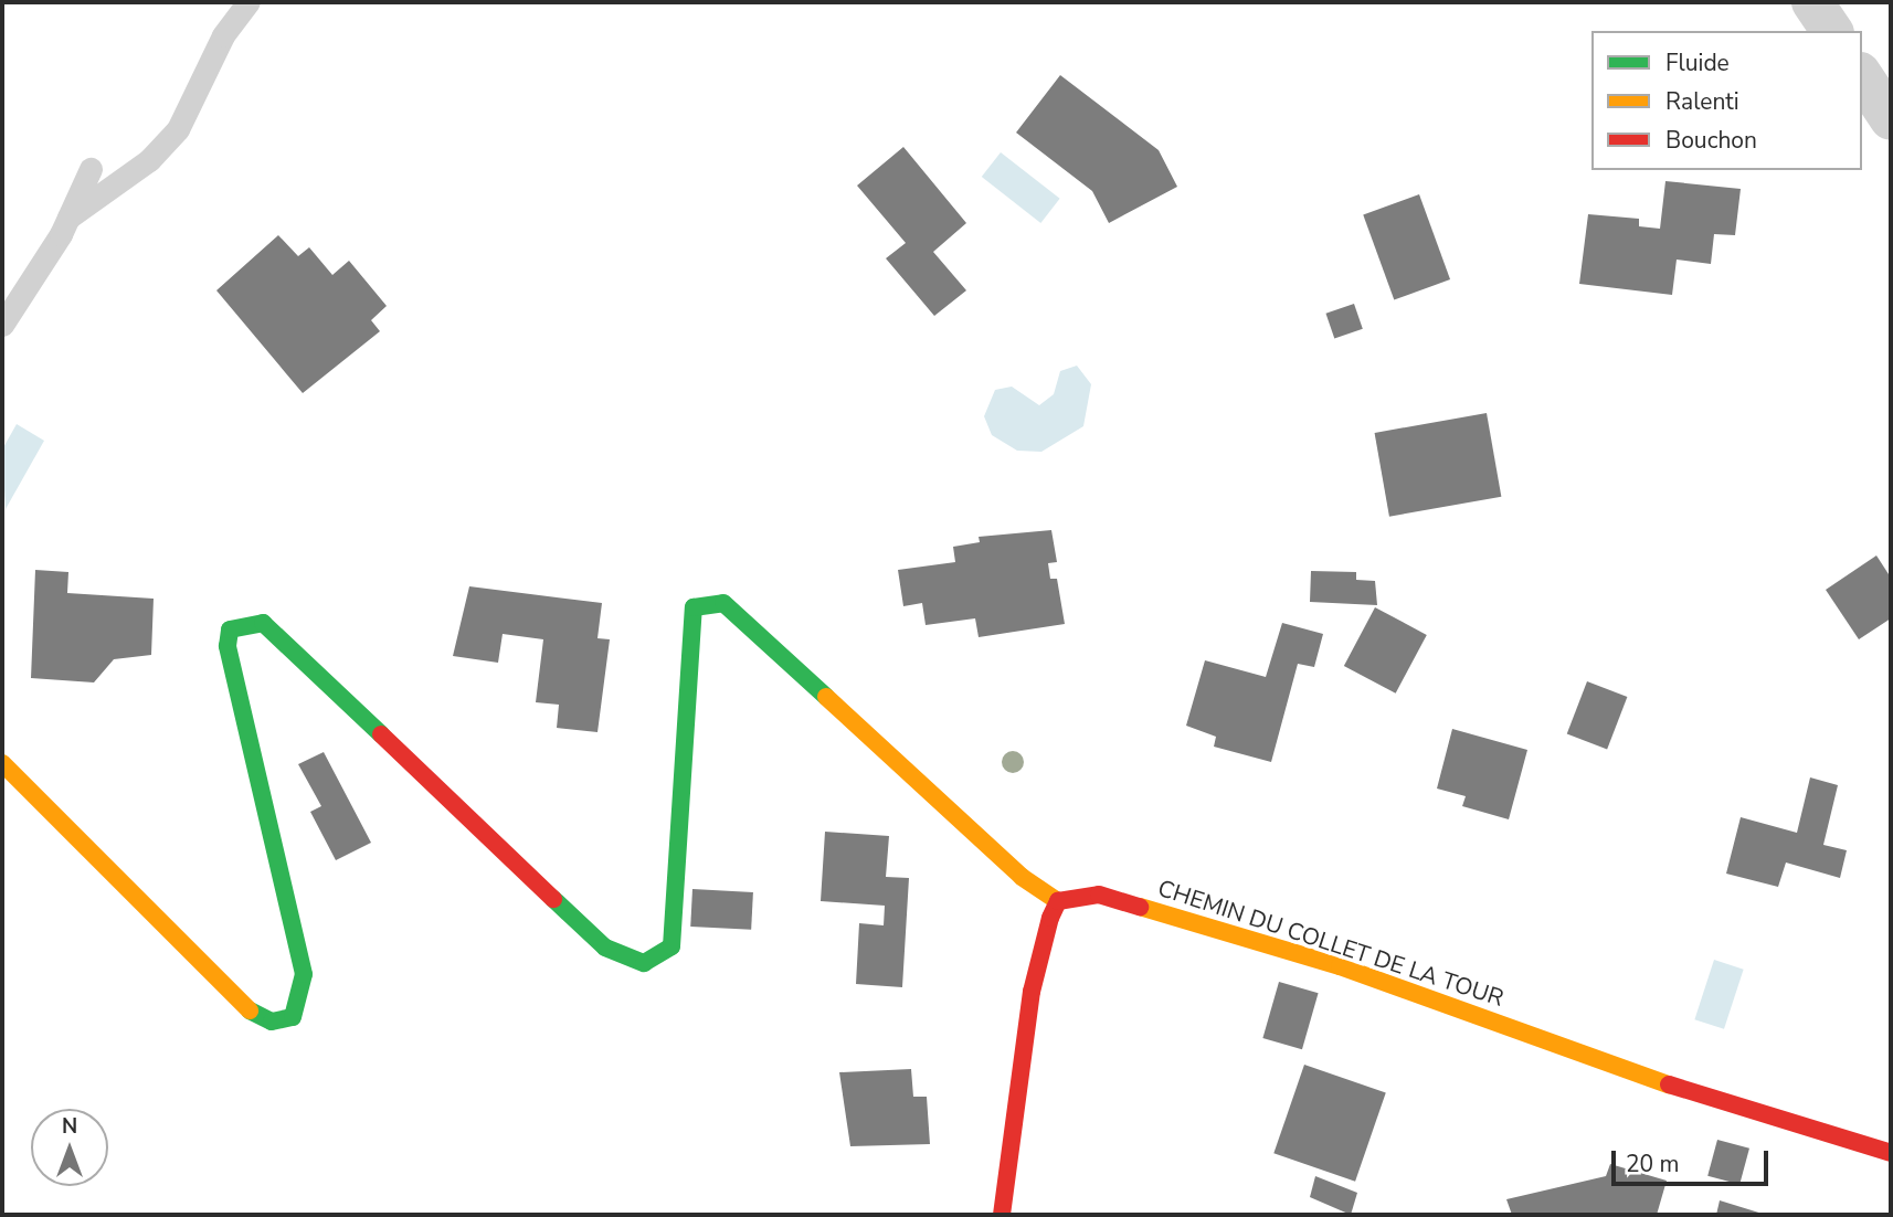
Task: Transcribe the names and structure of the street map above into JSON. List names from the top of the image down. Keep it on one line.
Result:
{"streets":{"street":["CHEMIN DU COLLET DE LA TOUR"]},"legend":["Fluide","Ralenti","Bouchon"],"scale_bar":"20 m","north":"top"}
